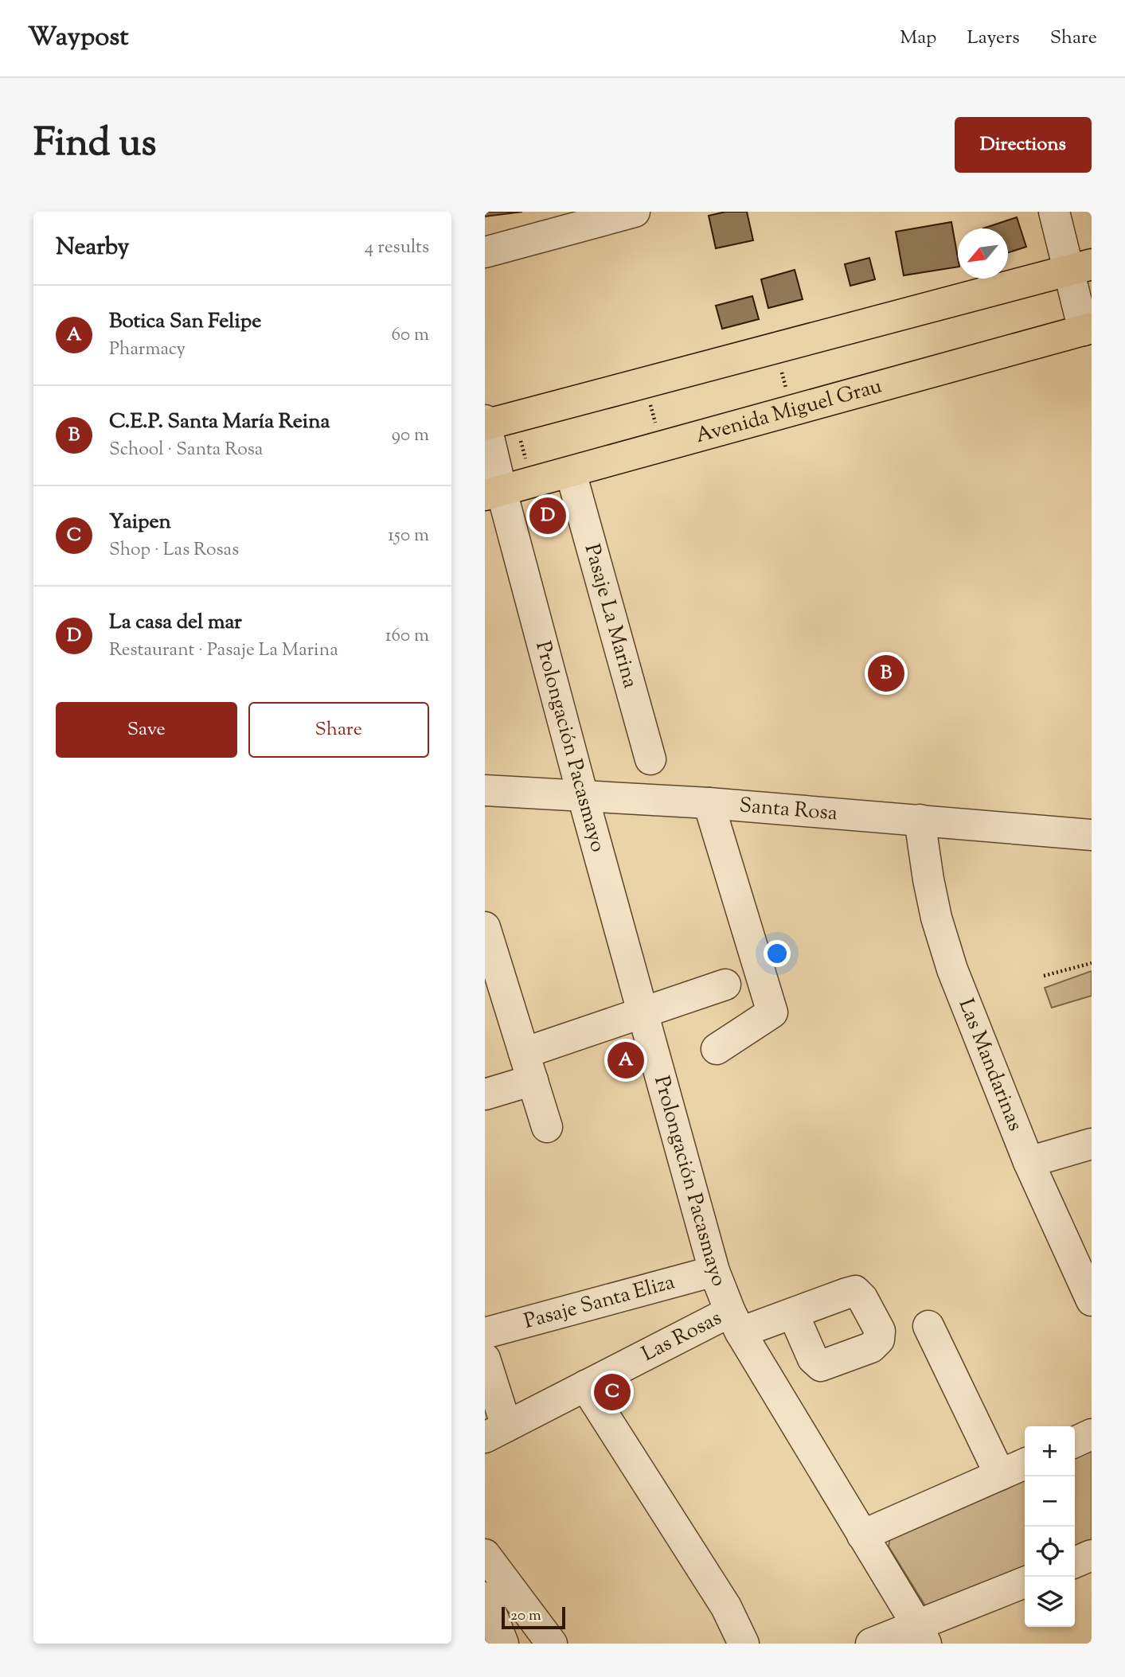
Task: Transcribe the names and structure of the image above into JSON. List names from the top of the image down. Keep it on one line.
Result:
{"streets":{"main road":["Avenida Miguel Grau"],"street":["Pasaje La Marina","Prolongación Pacasmayo","Santa Rosa","Las Mandarinas","Pasaje Santa Eliza","Las Rosas"]},"crossings":[["Avenida Miguel Grau","Pasaje La Marina"],["Avenida Miguel Grau","Prolongación Pacasmayo"],["Prolongación Pacasmayo","Santa Rosa"],["Prolongación Pacasmayo","Pasaje Santa Eliza"],["Prolongación Pacasmayo","Las Rosas"],["Santa Rosa","Las Mandarinas"]],"scale_bar":"20 m","north":"bottom left","page":{"header":"Waypost","nav":["Map","Layers","Share"],"title":"Find us","buttons":["Directions",["Save","Share"]],"heading":["Nearby","4 results"],"list":[{"mark":"A","name":"Botica San Felipe","note":"Pharmacy","value":"60 m"},{"mark":"B","name":"C.E.P. Santa María Reina","note":"School · Santa Rosa","value":"90 m"},{"mark":"C","name":"Yaipen","note":"Shop · Las Rosas","value":"150 m"},{"mark":"D","name":"La casa del mar","note":"Restaurant · Pasaje La Marina","value":"160 m"}],"pins":["D","B","A","C"],"map_buttons":["+","−"],"scale":"20 m"}}
